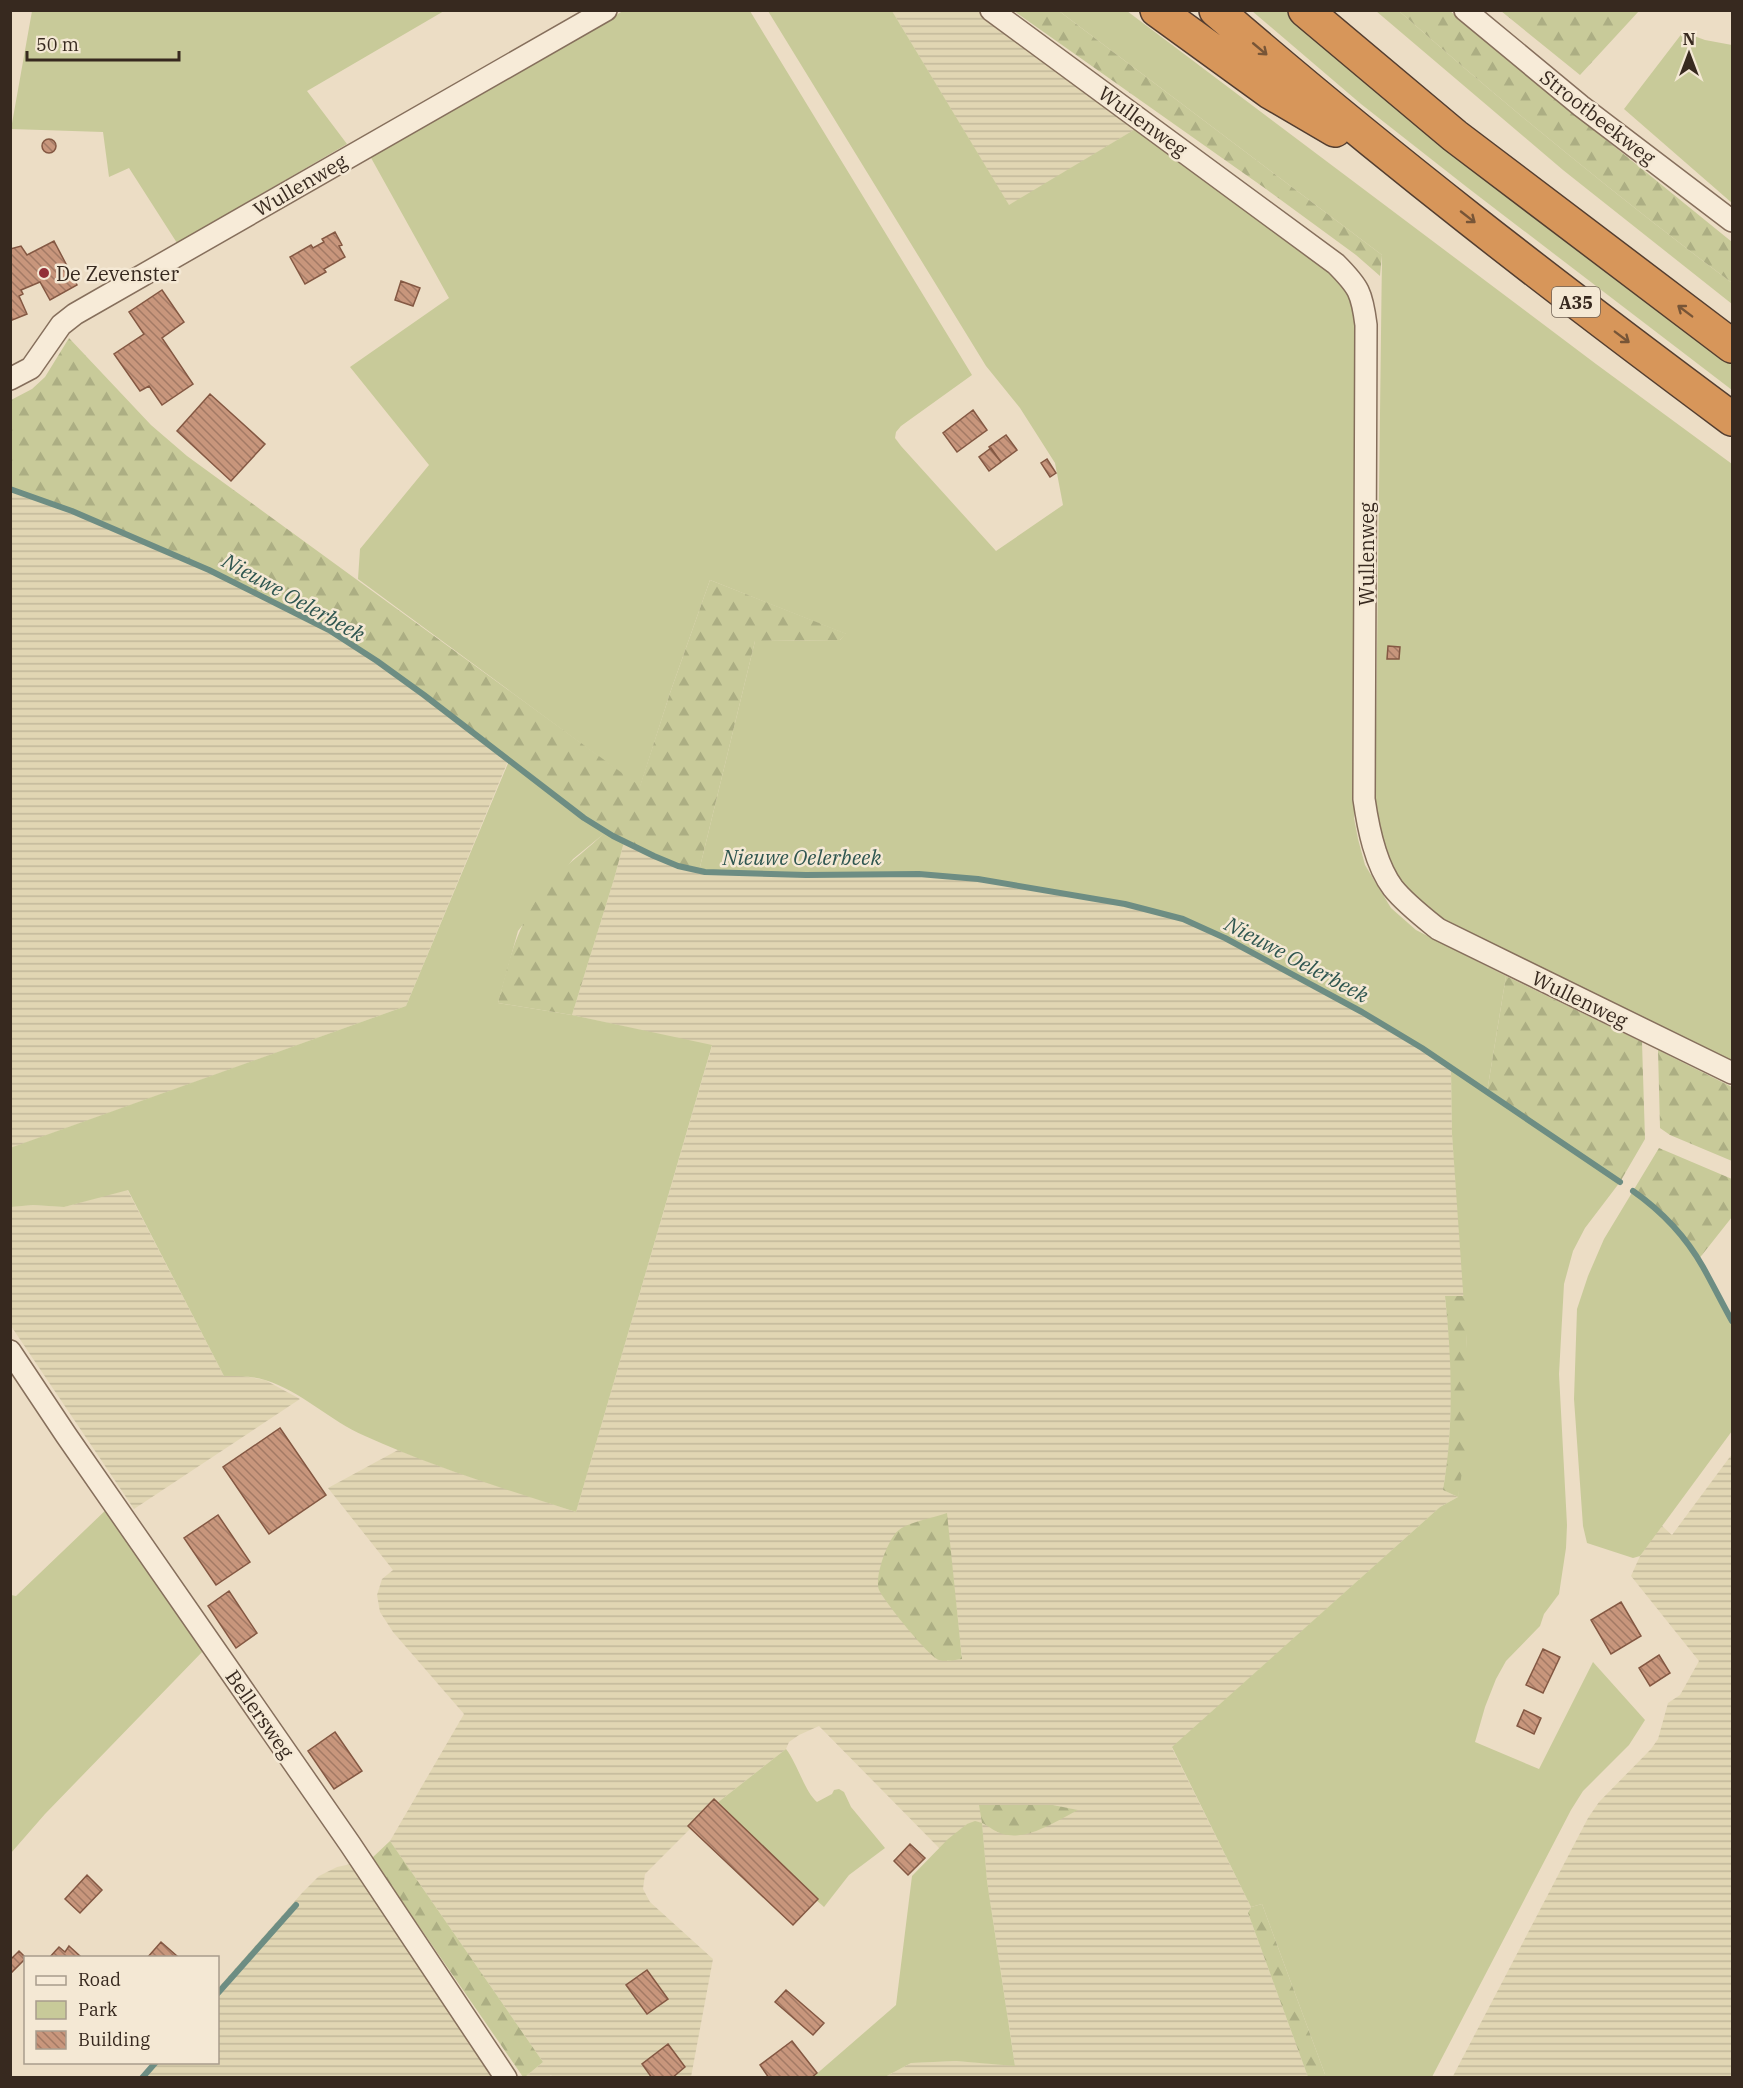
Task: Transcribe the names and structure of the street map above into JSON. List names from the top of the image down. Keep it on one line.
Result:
{"streets":{"highway":["A35"],"street":["Strootbeekweg","Wullenweg","Bellersweg"]},"water":["Nieuwe Oelerbeek"],"places":["De Zevenster"],"legend":["Road","Park","Building"],"scale_bar":"50 m","north":"top"}
